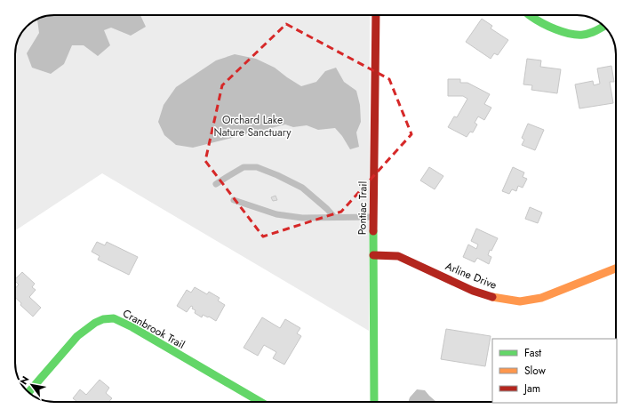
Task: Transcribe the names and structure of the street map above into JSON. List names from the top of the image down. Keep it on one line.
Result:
{"streets":{"street":["Pontiac Trail","Arline Drive","Cranbrook Trail"]},"crossings":[["Pontiac Trail","Arline Drive"]],"parks":["Orchard Lake Nature Sanctuary"],"legend":["Fast","Slow","Jam"],"north":"top left"}
